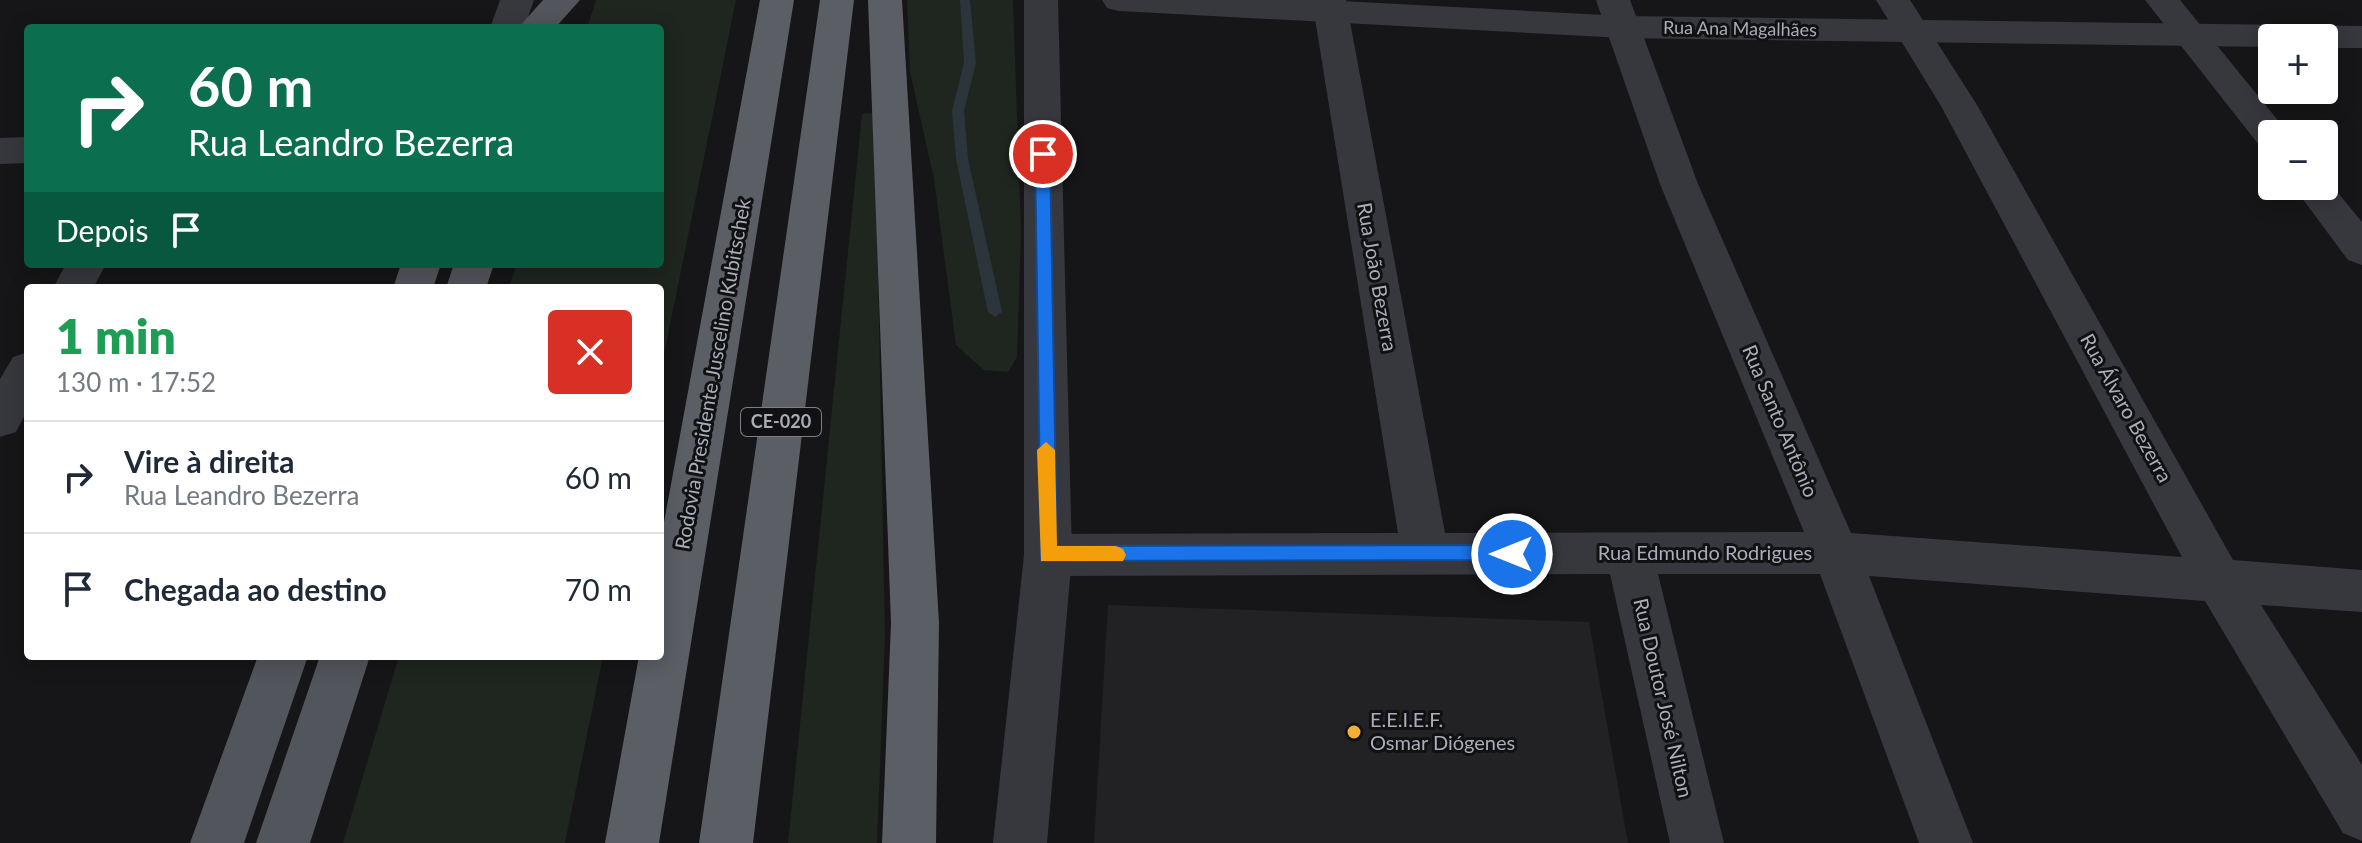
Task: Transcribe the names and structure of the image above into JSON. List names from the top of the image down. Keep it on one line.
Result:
{"streets":{"highway":["Rodovia Presidente Juscelino Kubitschek","CE-020"],"street":["Rua Ana Magalhães","Rua João Bezerra","Rua Álvaro Bezerra","Rua Santo Antônio","Rua Edmundo Rodrigues","Rua Doutor José Nilton"]},"crossings":[["Rua Ana Magalhães","Rua João Bezerra"],["Rua Ana Magalhães","Rua Álvaro Bezerra"],["Rua Ana Magalhães","Rua Santo Antônio"],["Rua João Bezerra","Rua Edmundo Rodrigues"],["Rua Álvaro Bezerra","Rua Edmundo Rodrigues"],["Rua Santo Antônio","Rua Edmundo Rodrigues"],["Rua Edmundo Rodrigues","Rua Doutor José Nilton"]],"places":["E.E.I.E.F. Osmar Diógenes"],"page":{"map_buttons":["+","−"],"turn":["60 m","Rua Leandro Bezerra"],"then":"Depois","heading":["1 min","130 m · 17:52"],"list":[{"name":"Vire à direita","note":"Rua Leandro Bezerra","value":"60 m"},{"name":"Chegada ao destino","value":"70 m"}]}}
